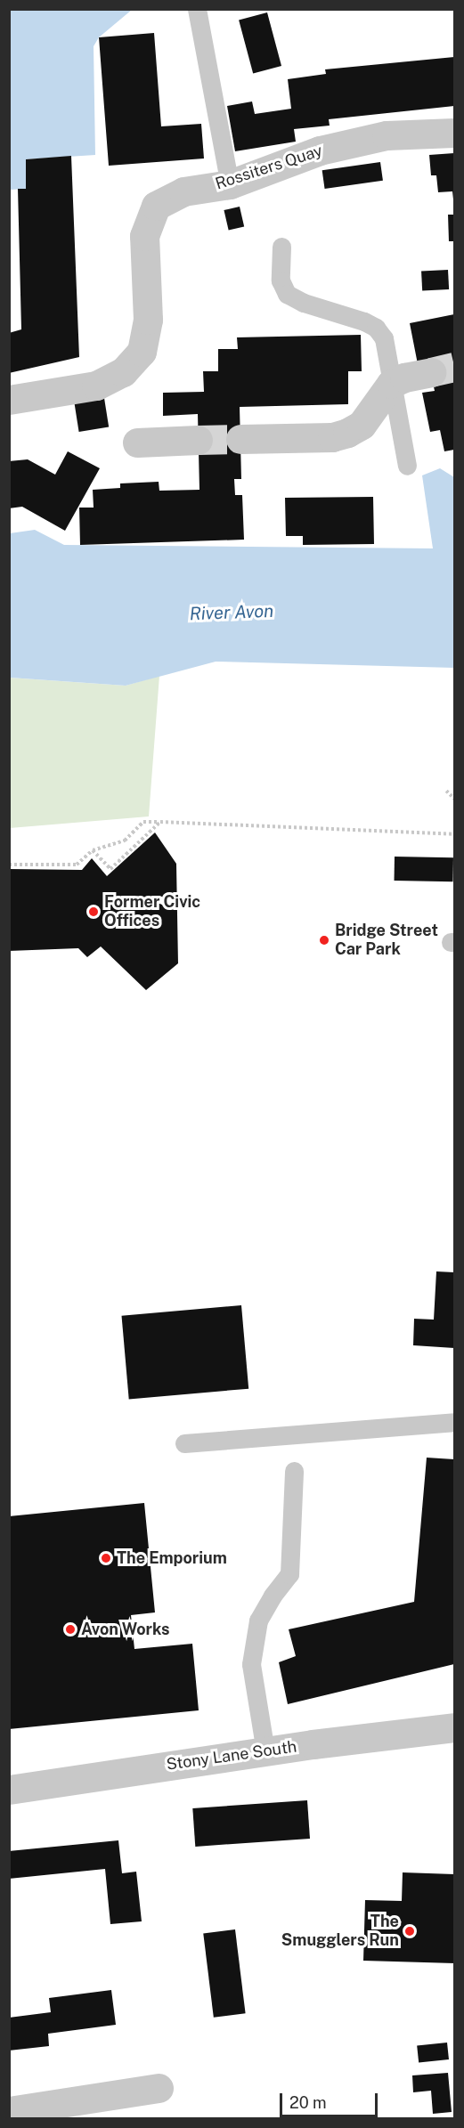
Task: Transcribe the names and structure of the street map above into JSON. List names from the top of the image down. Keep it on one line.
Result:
{"streets":{"street":["Rossiters Quay","Stony Lane South"]},"water":["River Avon"],"places":["Former Civic Offices","Bridge Street Car Park","The Emporium","Avon Works","The Smugglers Run"],"scale_bar":"20 m"}
